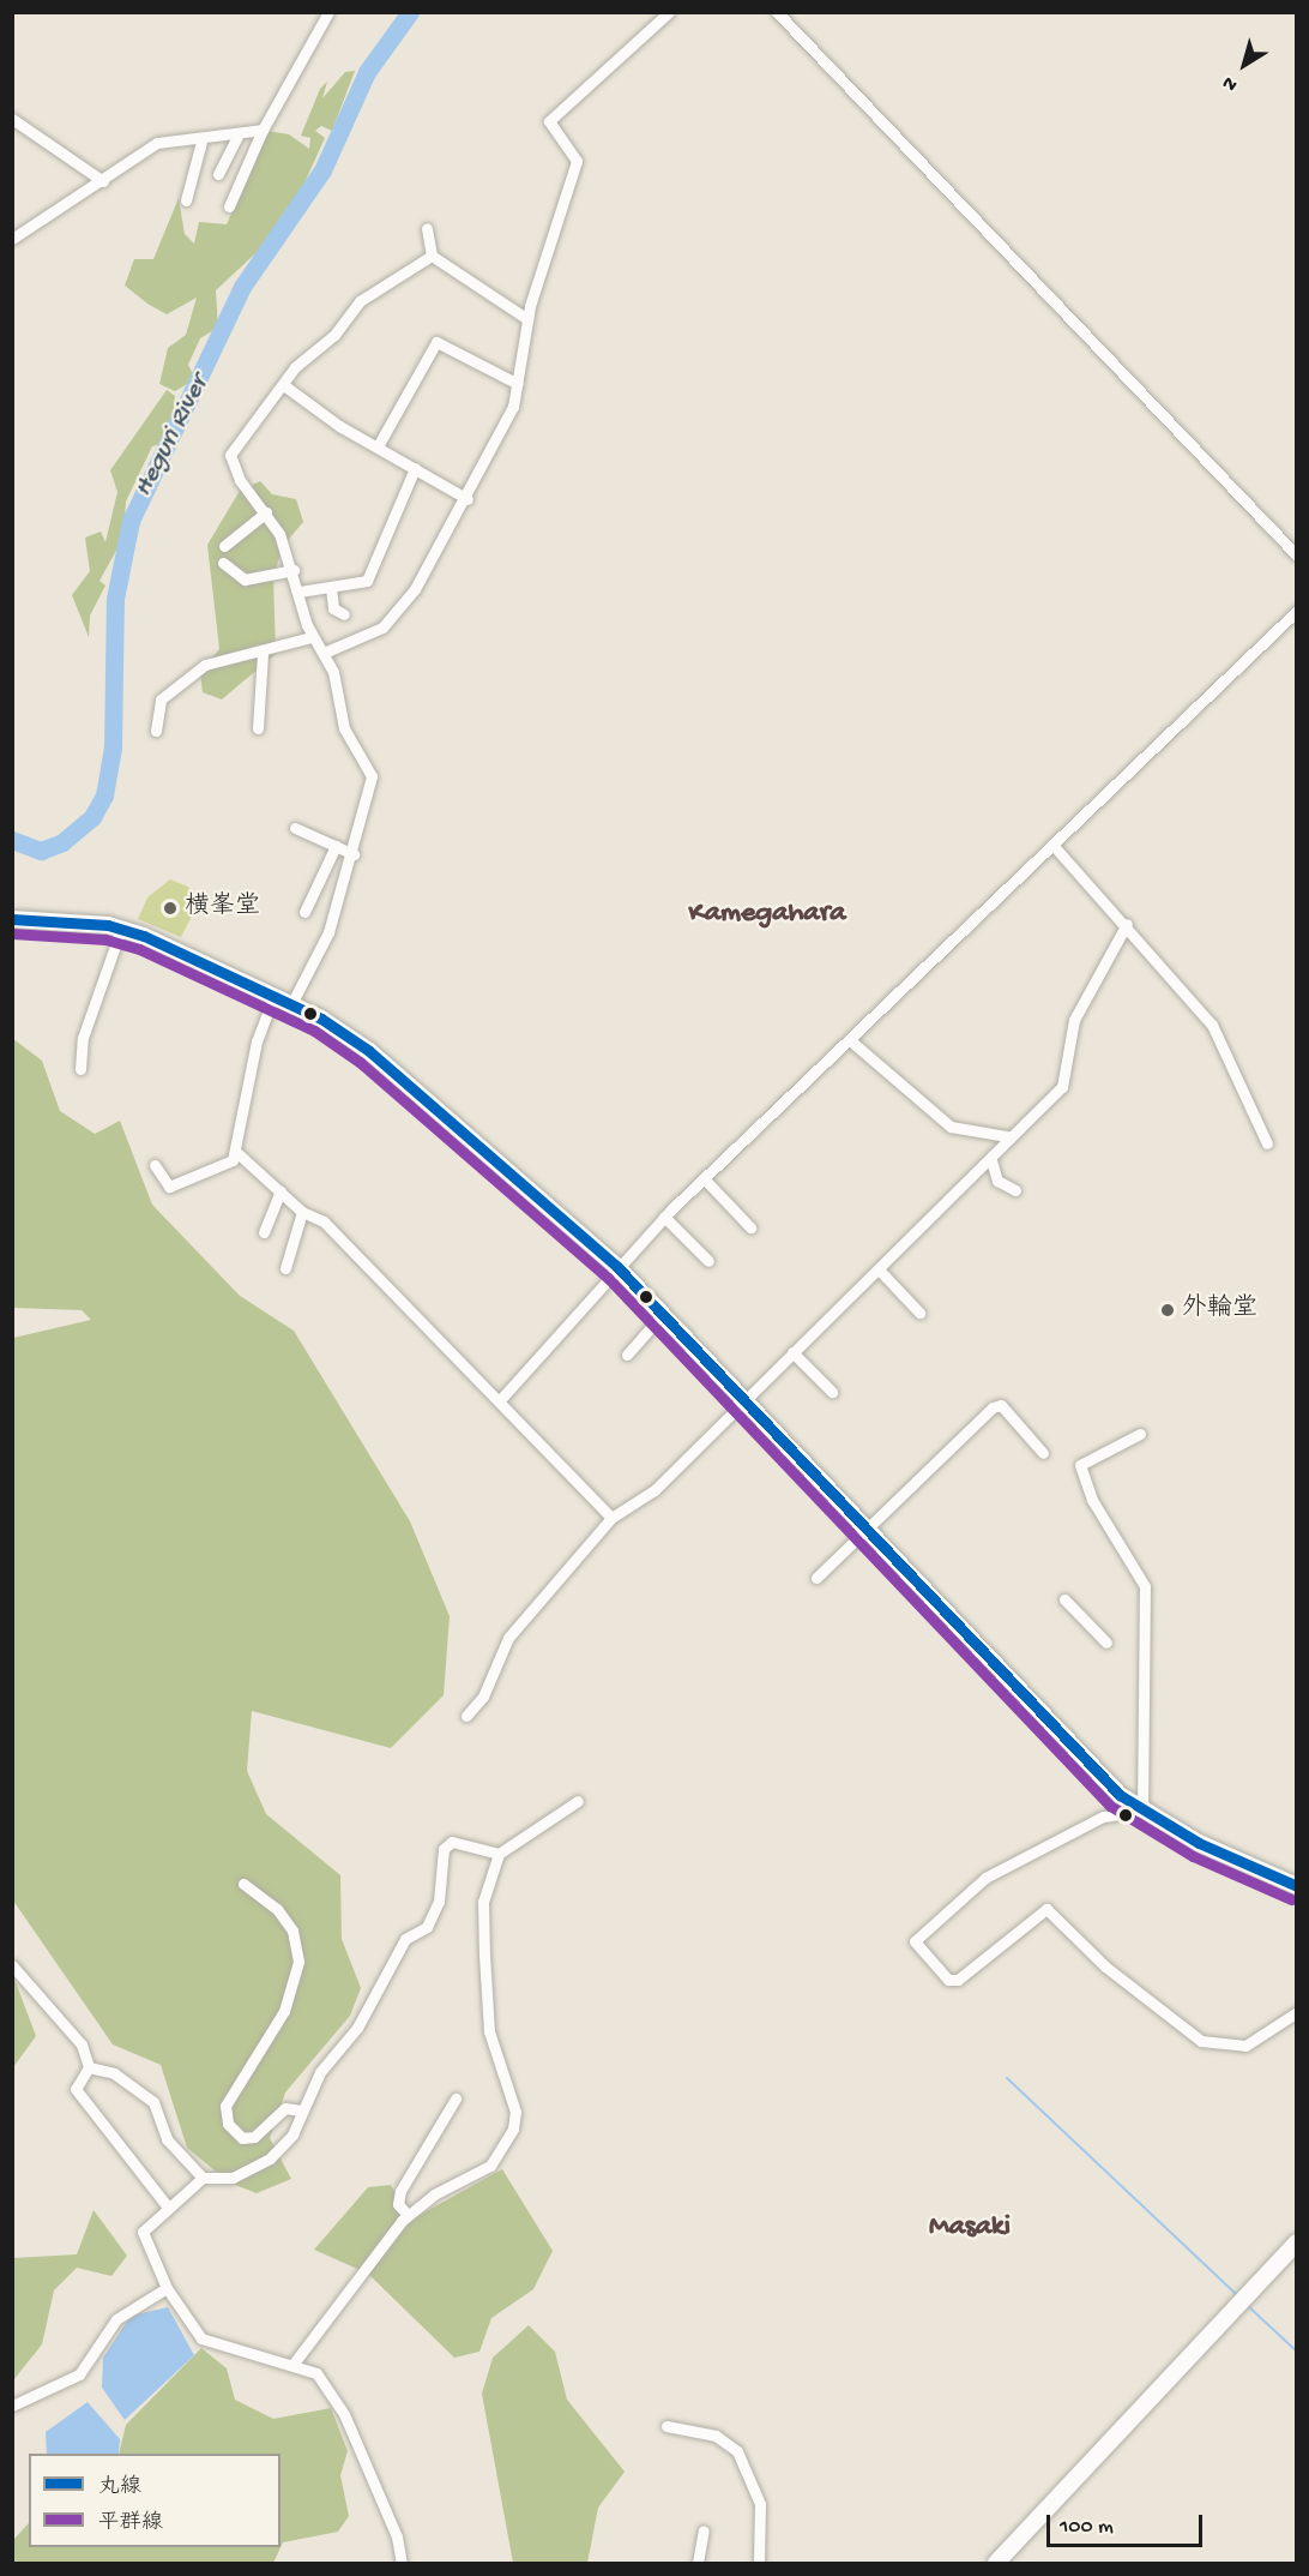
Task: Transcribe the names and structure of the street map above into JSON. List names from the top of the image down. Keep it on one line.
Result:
{"districts":["Kamegahara","Masaki"],"water":["Heguri River"],"places":["横峯堂","外輪堂"],"lines":["transit line 丸線","transit line 平群線"],"legend":["丸線","平群線"],"scale_bar":"100 m","north":"bottom left"}
